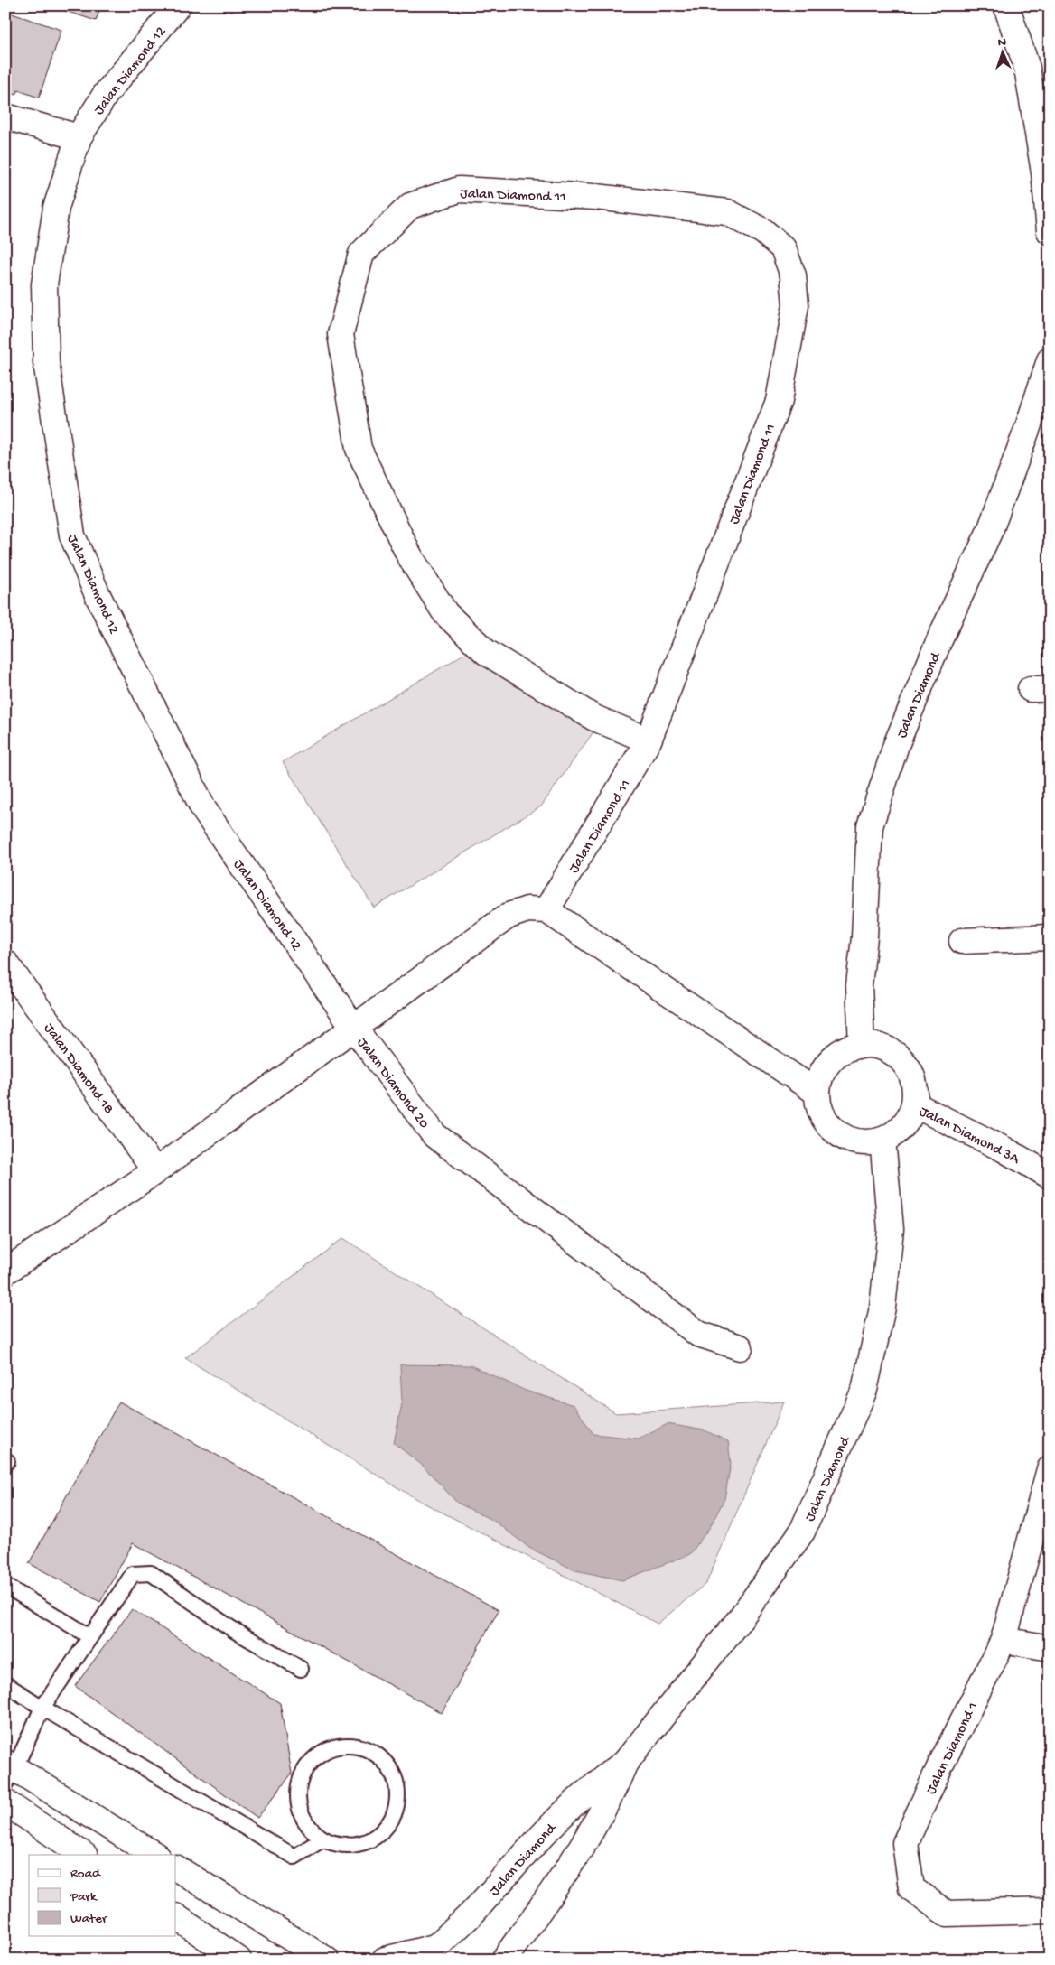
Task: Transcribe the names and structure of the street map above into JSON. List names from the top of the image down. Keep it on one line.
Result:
{"streets":{"street":["Jalan Diamond 12","Jalan Diamond 11","Jalan Diamond","Jalan Diamond 18","Jalan Diamond 20","Jalan Diamond 3A","Jalan Diamond 1"]},"crossings":[["Jalan Diamond 12","Jalan Diamond 20"],["Jalan Diamond","Jalan Diamond 3A"],["Jalan Diamond 18","Jalan Diamond 20"]],"legend":["Road","Park","Water"],"north":"top"}
